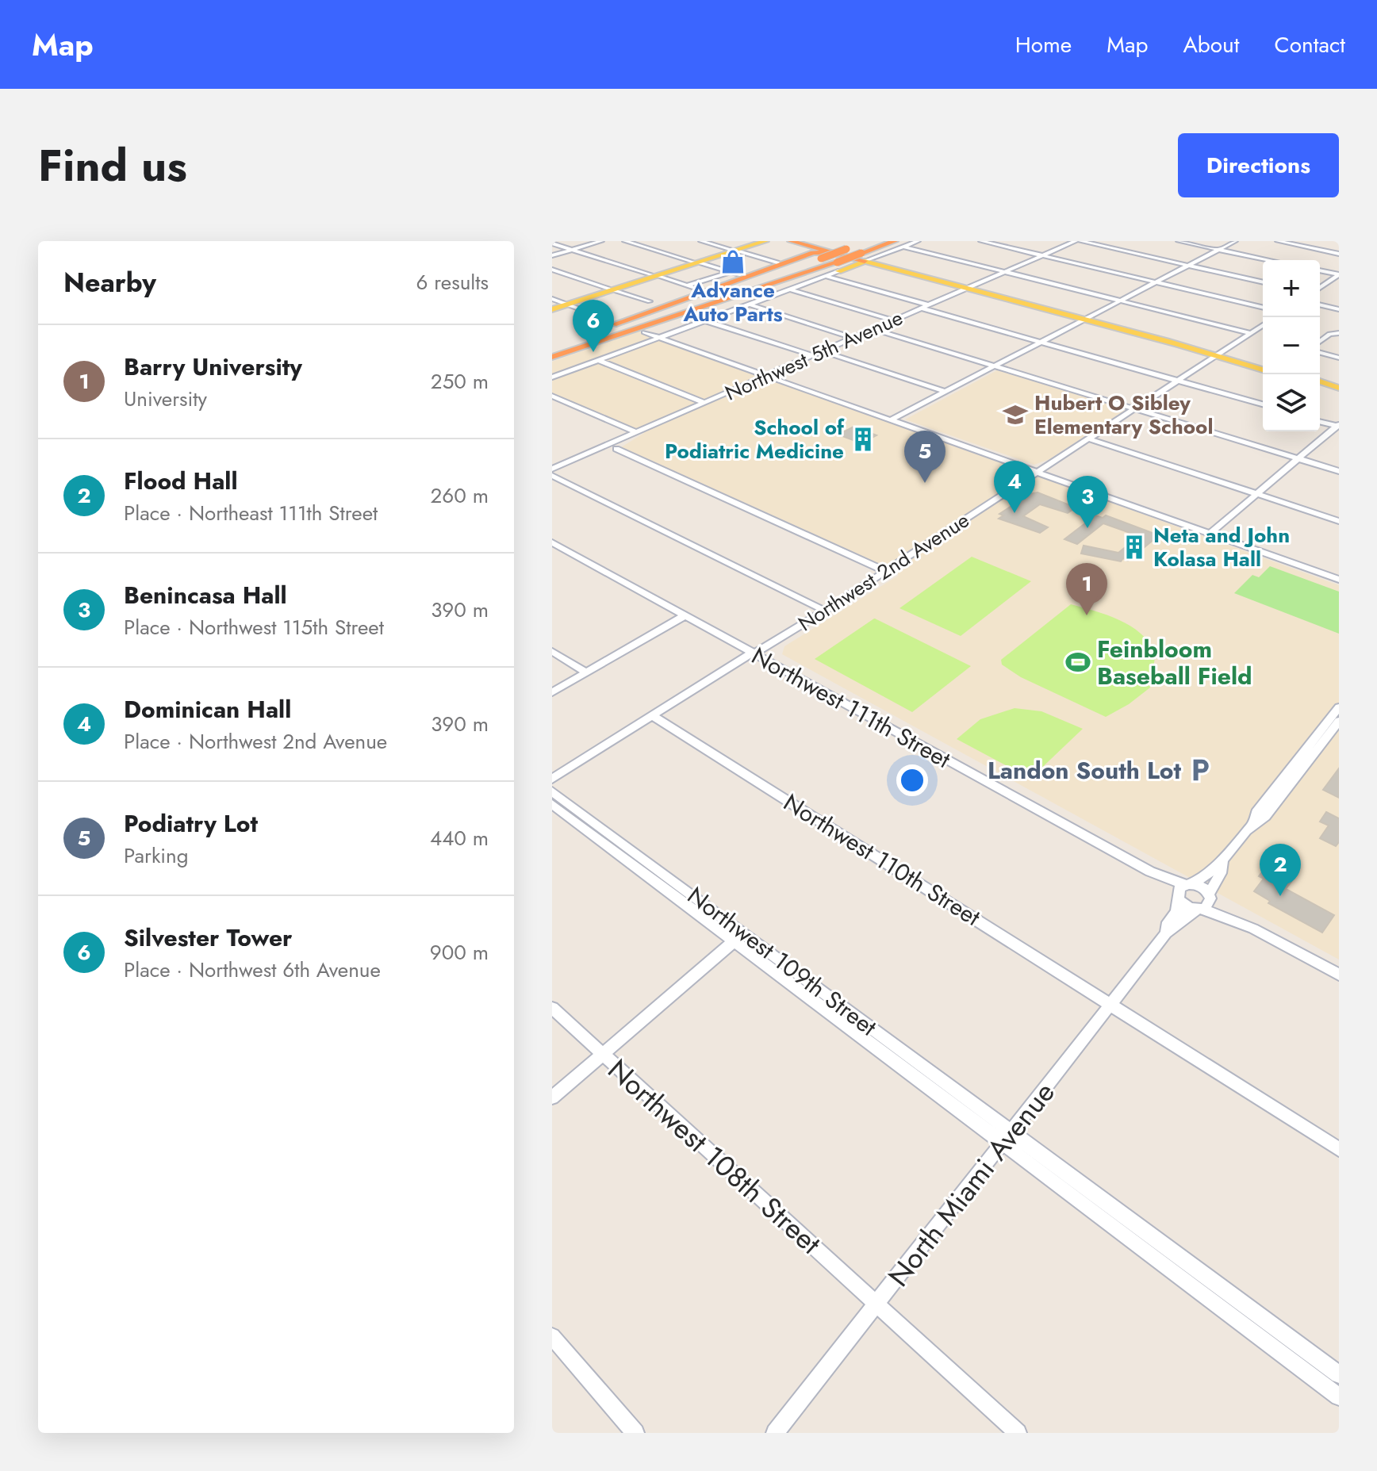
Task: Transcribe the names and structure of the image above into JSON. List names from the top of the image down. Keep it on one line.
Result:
{"streets":{"street":["Northwest 5th Avenue","Northwest 2nd Avenue","Northwest 111th Street","Northwest 110th Street","Northwest 109th Street","Northwest 108th Street","North Miami Avenue"]},"crossings":[["Northwest 2nd Avenue","Northwest 111th Street"],["Northwest 2nd Avenue","Northwest 110th Street"],["Northwest 2nd Avenue","Northwest 109th Street"],["Northwest 111th Street","North Miami Avenue"],["Northwest 110th Street","North Miami Avenue"],["Northwest 109th Street","North Miami Avenue"],["Northwest 108th Street","North Miami Avenue"]],"places":{"shop":["Advance Auto Parts"],"school or university":["Hubert O Sibley Elementary School"],"building":["School of Podiatric Medicine","Neta and John Kolasa Hall"],"sports":["Feinbloom Baseball Field"],"parking":["Landon South Lot"]},"page":{"header":"Map","nav":["Home","Map","About","Contact"],"title":"Find us","buttons":"Directions","heading":["Nearby","6 results"],"map_buttons":["+","−"],"pins":["6","5","4","3","1","2"],"list":[{"mark":"1","name":"Barry University","note":"University","value":"250 m"},{"mark":"2","name":"Flood Hall","note":"Place · Northeast 111th Street","value":"260 m"},{"mark":"3","name":"Benincasa Hall","note":"Place · Northwest 115th Street","value":"390 m"},{"mark":"4","name":"Dominican Hall","note":"Place · Northwest 2nd Avenue","value":"390 m"},{"mark":"5","name":"Podiatry Lot","note":"Parking","value":"440 m"},{"mark":"6","name":"Silvester Tower","note":"Place · Northwest 6th Avenue","value":"900 m"}]}}
